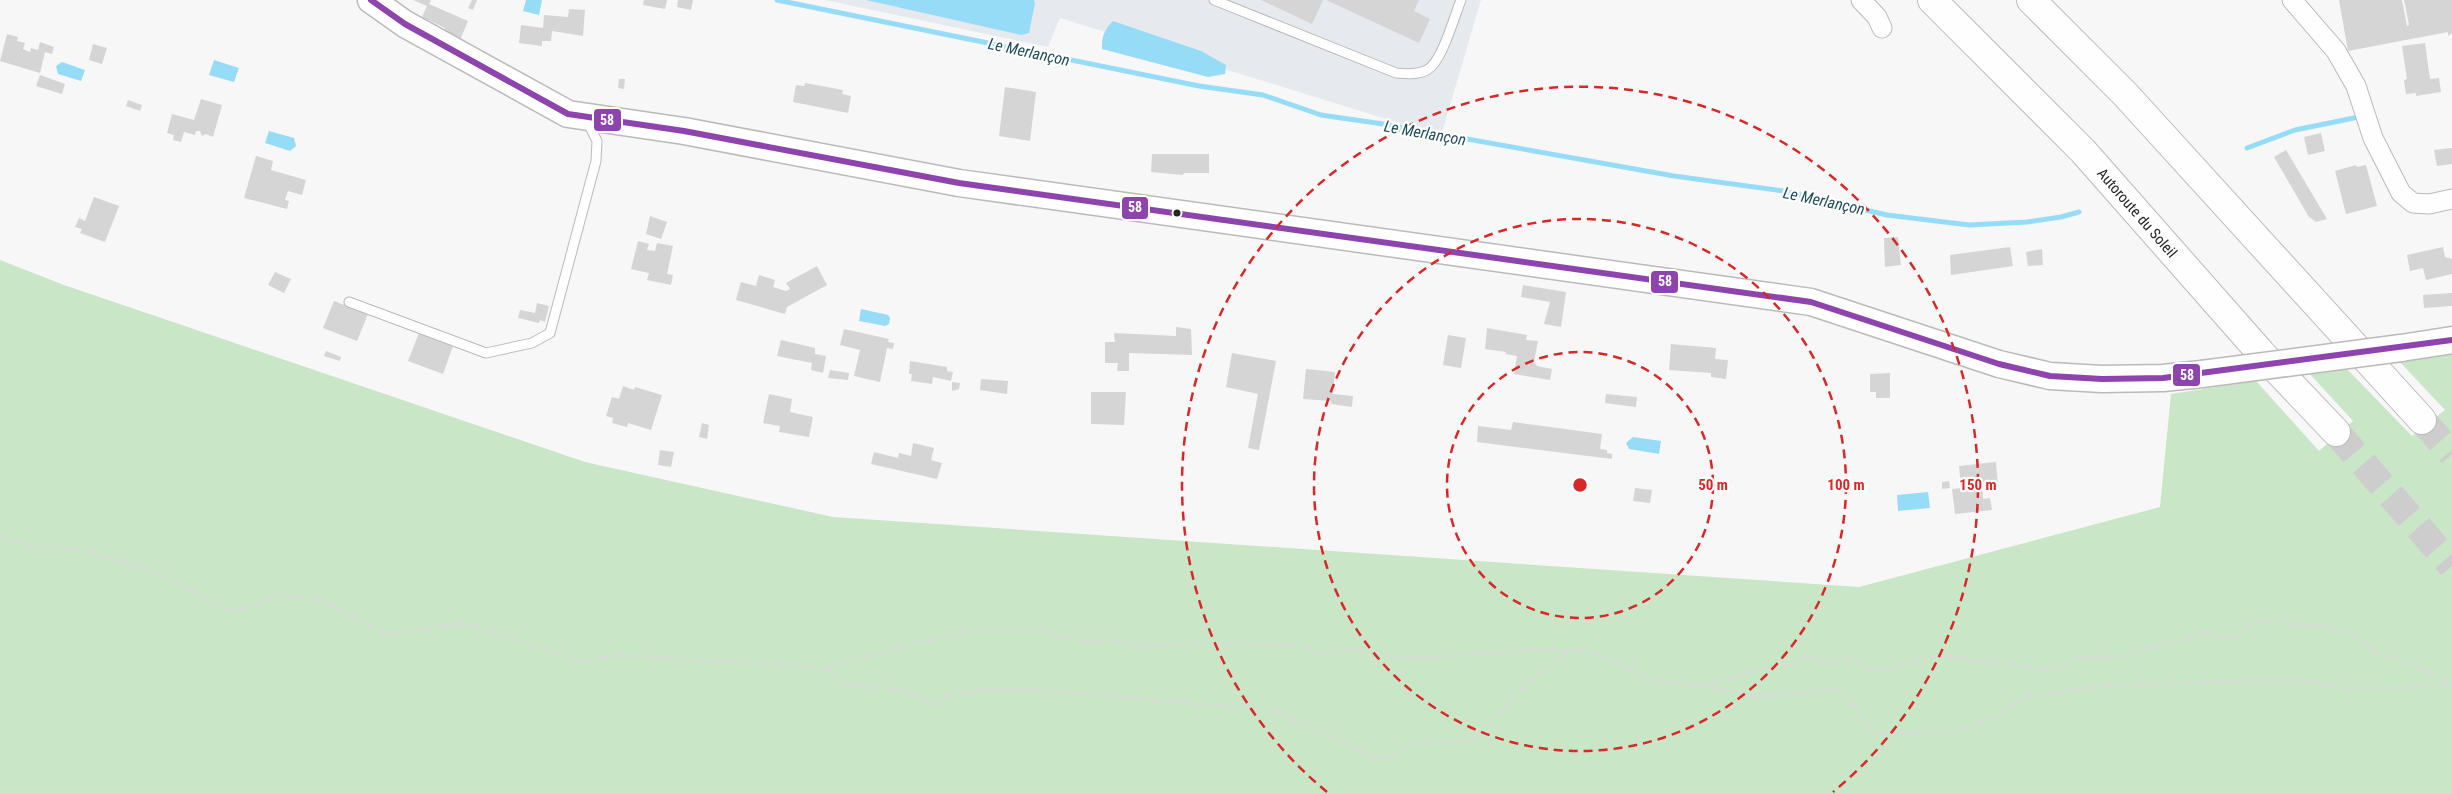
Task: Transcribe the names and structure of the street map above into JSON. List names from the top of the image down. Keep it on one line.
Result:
{"streets":{"highway":["Autoroute du Soleil"]},"water":["Le Merlançon"],"lines":["transit line 58"],"rings":["50 m","100 m","150 m"]}
